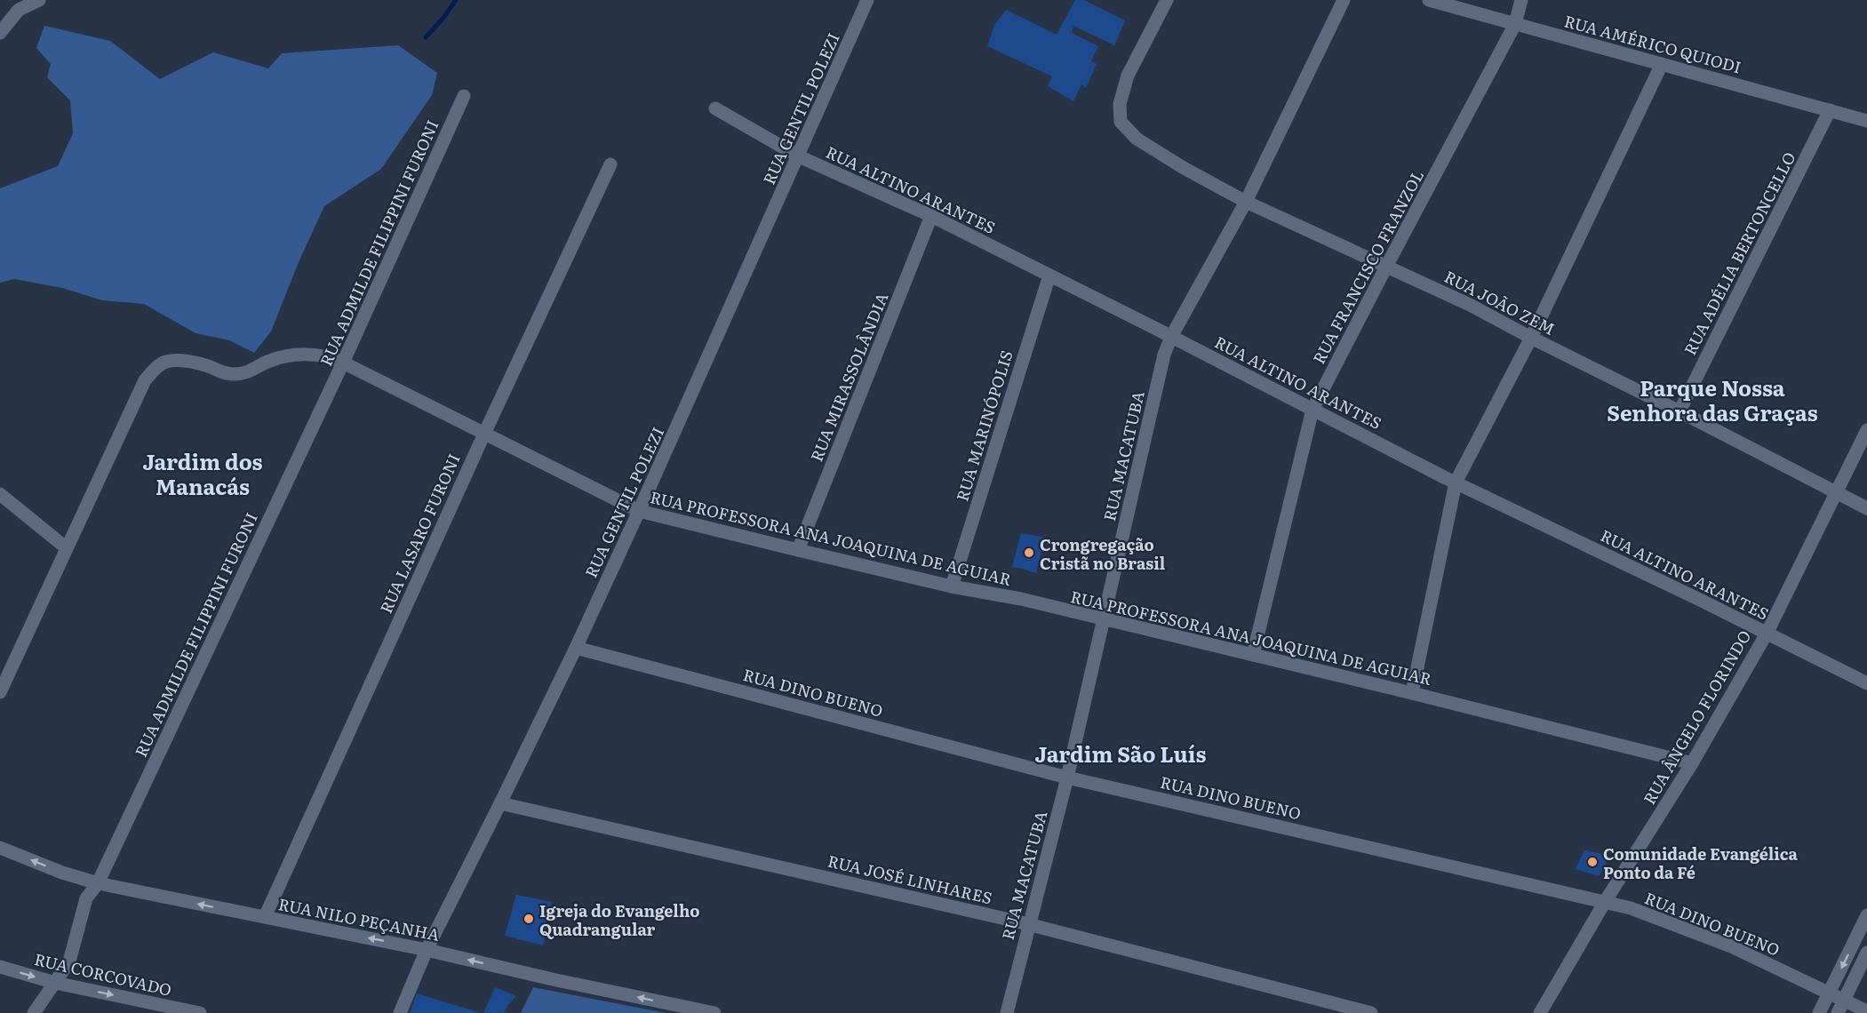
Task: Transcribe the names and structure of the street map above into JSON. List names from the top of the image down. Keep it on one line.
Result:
{"streets":{"street":["RUA AMÉRICO QUIODI","RUA GENTIL POLEZI","RUA ALTINO ARANTES","RUA ADMILDE FILIPPINI FURONI","RUA ADÉLIA BERTONCELLO","RUA FRANCISCO FRANZOL","RUA JOÃO ZEM","RUA MIRASSOLÂNDIA","RUA MARINÓPOLIS","RUA MACATUBA","RUA LASARO FURONI","RUA PROFESSORA ANA JOAQUINA DE AGUIAR","RUA DINO BUENO","RUA ÂNGELO FLORINDO","RUA JOSÉ LINHARES","RUA NILO PEÇANHA","RUA CORCOVADO"]},"crossings":[["RUA AMÉRICO QUIODI","RUA ADÉLIA BERTONCELLO"],["RUA AMÉRICO QUIODI","RUA FRANCISCO FRANZOL"],["RUA GENTIL POLEZI","RUA ALTINO ARANTES"],["RUA GENTIL POLEZI","RUA PROFESSORA ANA JOAQUINA DE AGUIAR"],["RUA GENTIL POLEZI","RUA DINO BUENO"],["RUA GENTIL POLEZI","RUA JOSÉ LINHARES"],["RUA GENTIL POLEZI","RUA NILO PEÇANHA"],["RUA ALTINO ARANTES","RUA FRANCISCO FRANZOL"],["RUA ALTINO ARANTES","RUA MIRASSOLÂNDIA"],["RUA ALTINO ARANTES","RUA MARINÓPOLIS"],["RUA ALTINO ARANTES","RUA MACATUBA"],["RUA ALTINO ARANTES","RUA ÂNGELO FLORINDO"],["RUA ADMILDE FILIPPINI FURONI","RUA PROFESSORA ANA JOAQUINA DE AGUIAR"],["RUA ADMILDE FILIPPINI FURONI","RUA NILO PEÇANHA"],["RUA ADMILDE FILIPPINI FURONI","RUA CORCOVADO"],["RUA ADÉLIA BERTONCELLO","RUA JOÃO ZEM"],["RUA FRANCISCO FRANZOL","RUA JOÃO ZEM"],["RUA FRANCISCO FRANZOL","RUA PROFESSORA ANA JOAQUINA DE AGUIAR"],["RUA JOÃO ZEM","RUA MACATUBA"],["RUA JOÃO ZEM","RUA ÂNGELO FLORINDO"],["RUA MIRASSOLÂNDIA","RUA PROFESSORA ANA JOAQUINA DE AGUIAR"],["RUA MARINÓPOLIS","RUA PROFESSORA ANA JOAQUINA DE AGUIAR"],["RUA MACATUBA","RUA PROFESSORA ANA JOAQUINA DE AGUIAR"],["RUA MACATUBA","RUA DINO BUENO"],["RUA MACATUBA","RUA JOSÉ LINHARES"],["RUA LASARO FURONI","RUA PROFESSORA ANA JOAQUINA DE AGUIAR"],["RUA LASARO FURONI","RUA NILO PEÇANHA"],["RUA PROFESSORA ANA JOAQUINA DE AGUIAR","RUA ÂNGELO FLORINDO"],["RUA DINO BUENO","RUA ÂNGELO FLORINDO"]],"one_way":["RUA NILO PEÇANHA","RUA CORCOVADO"],"districts":["Parque Nossa Senhora das Graças","Jardim dos Manacás","Jardim São Luís"],"places":["Crongregação Cristã no Brasil","Comunidade Evangélica Ponto da Fé","Igreja do Evangelho Quadrangular"]}
